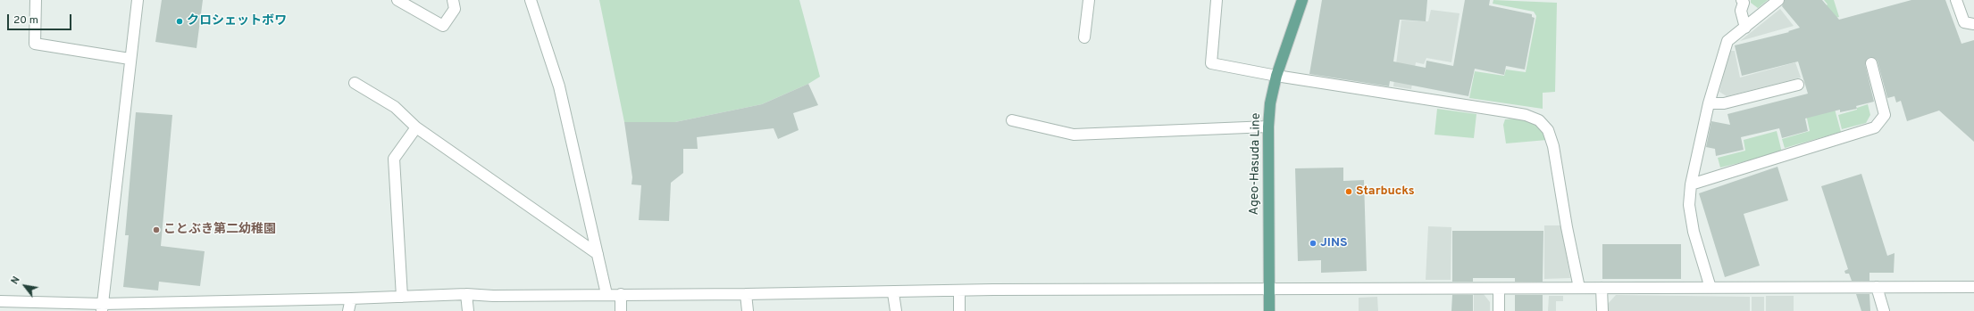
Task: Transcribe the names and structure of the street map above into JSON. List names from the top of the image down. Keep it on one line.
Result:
{"streets":{"main road":["Ageo-Hasuda Line"]},"places":["クロシェットボワ","Starbucks","ことぶき第二幼稚園","JINS"],"scale_bar":"20 m","north":"top left"}
